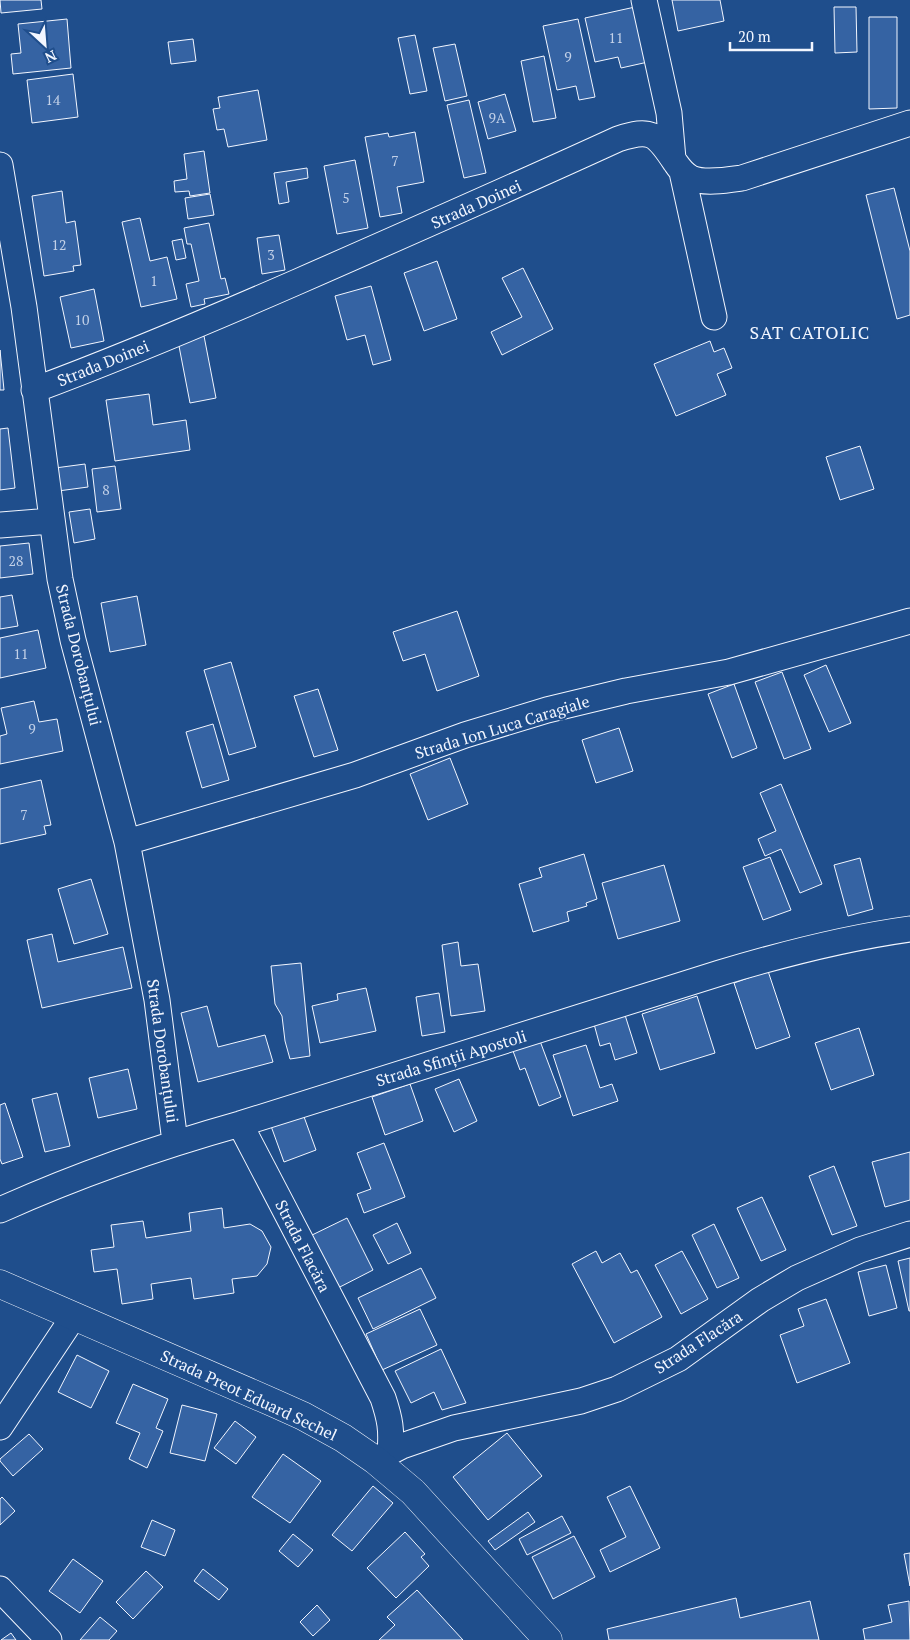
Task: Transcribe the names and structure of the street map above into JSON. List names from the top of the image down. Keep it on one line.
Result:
{"streets":{"street":["Strada Doinei","Strada Dorobanțului","Strada Ion Luca Caragiale","Strada Sfinții Apostoli","Strada Flacăra","Strada Preot Eduard Sechel"]},"crossings":[["Strada Doinei","Strada Dorobanțului"],["Strada Dorobanțului","Strada Ion Luca Caragiale"],["Strada Dorobanțului","Strada Sfinții Apostoli"],["Strada Sfinții Apostoli","Strada Flacăra"],["Strada Flacăra","Strada Preot Eduard Sechel"]],"districts":["SAT CATOLIC"],"house_numbers":["11","9","14","9A","7","5","12","3","1","10","8","28","11","9","7"],"scale_bar":"20 m","north":"bottom right"}
